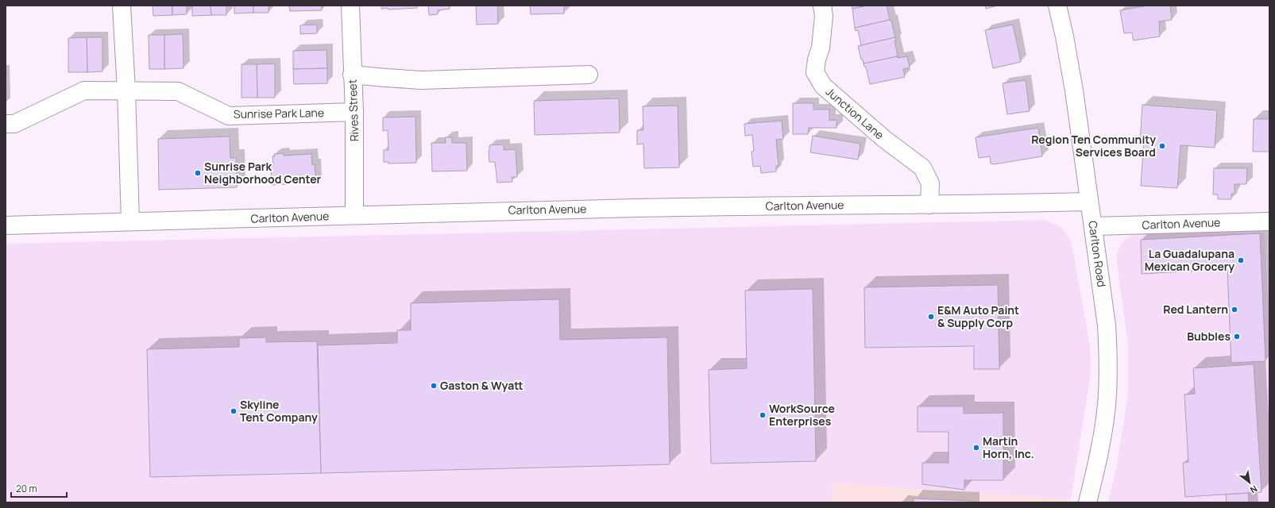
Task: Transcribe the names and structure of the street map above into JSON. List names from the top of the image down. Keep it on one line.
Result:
{"streets":{"street":["Rives Street","Sunrise Park Lane","Junction Lane","Carlton Avenue","Carlton Road"]},"crossings":[["Rives Street","Sunrise Park Lane"],["Rives Street","Carlton Avenue"],["Junction Lane","Carlton Avenue"],["Carlton Avenue","Carlton Road"]],"places":["Region Ten Community Services Board","Sunrise Park Neighborhood Center","La Guadalupana Mexican Grocery","Red Lantern","E&M Auto Paint & Supply Corp","Bubbles","Gaston & Wyatt","Skyline Tent Company","WorkSource Enterprises","Martin Horn, Inc."],"scale_bar":"20 m","north":"bottom right"}
